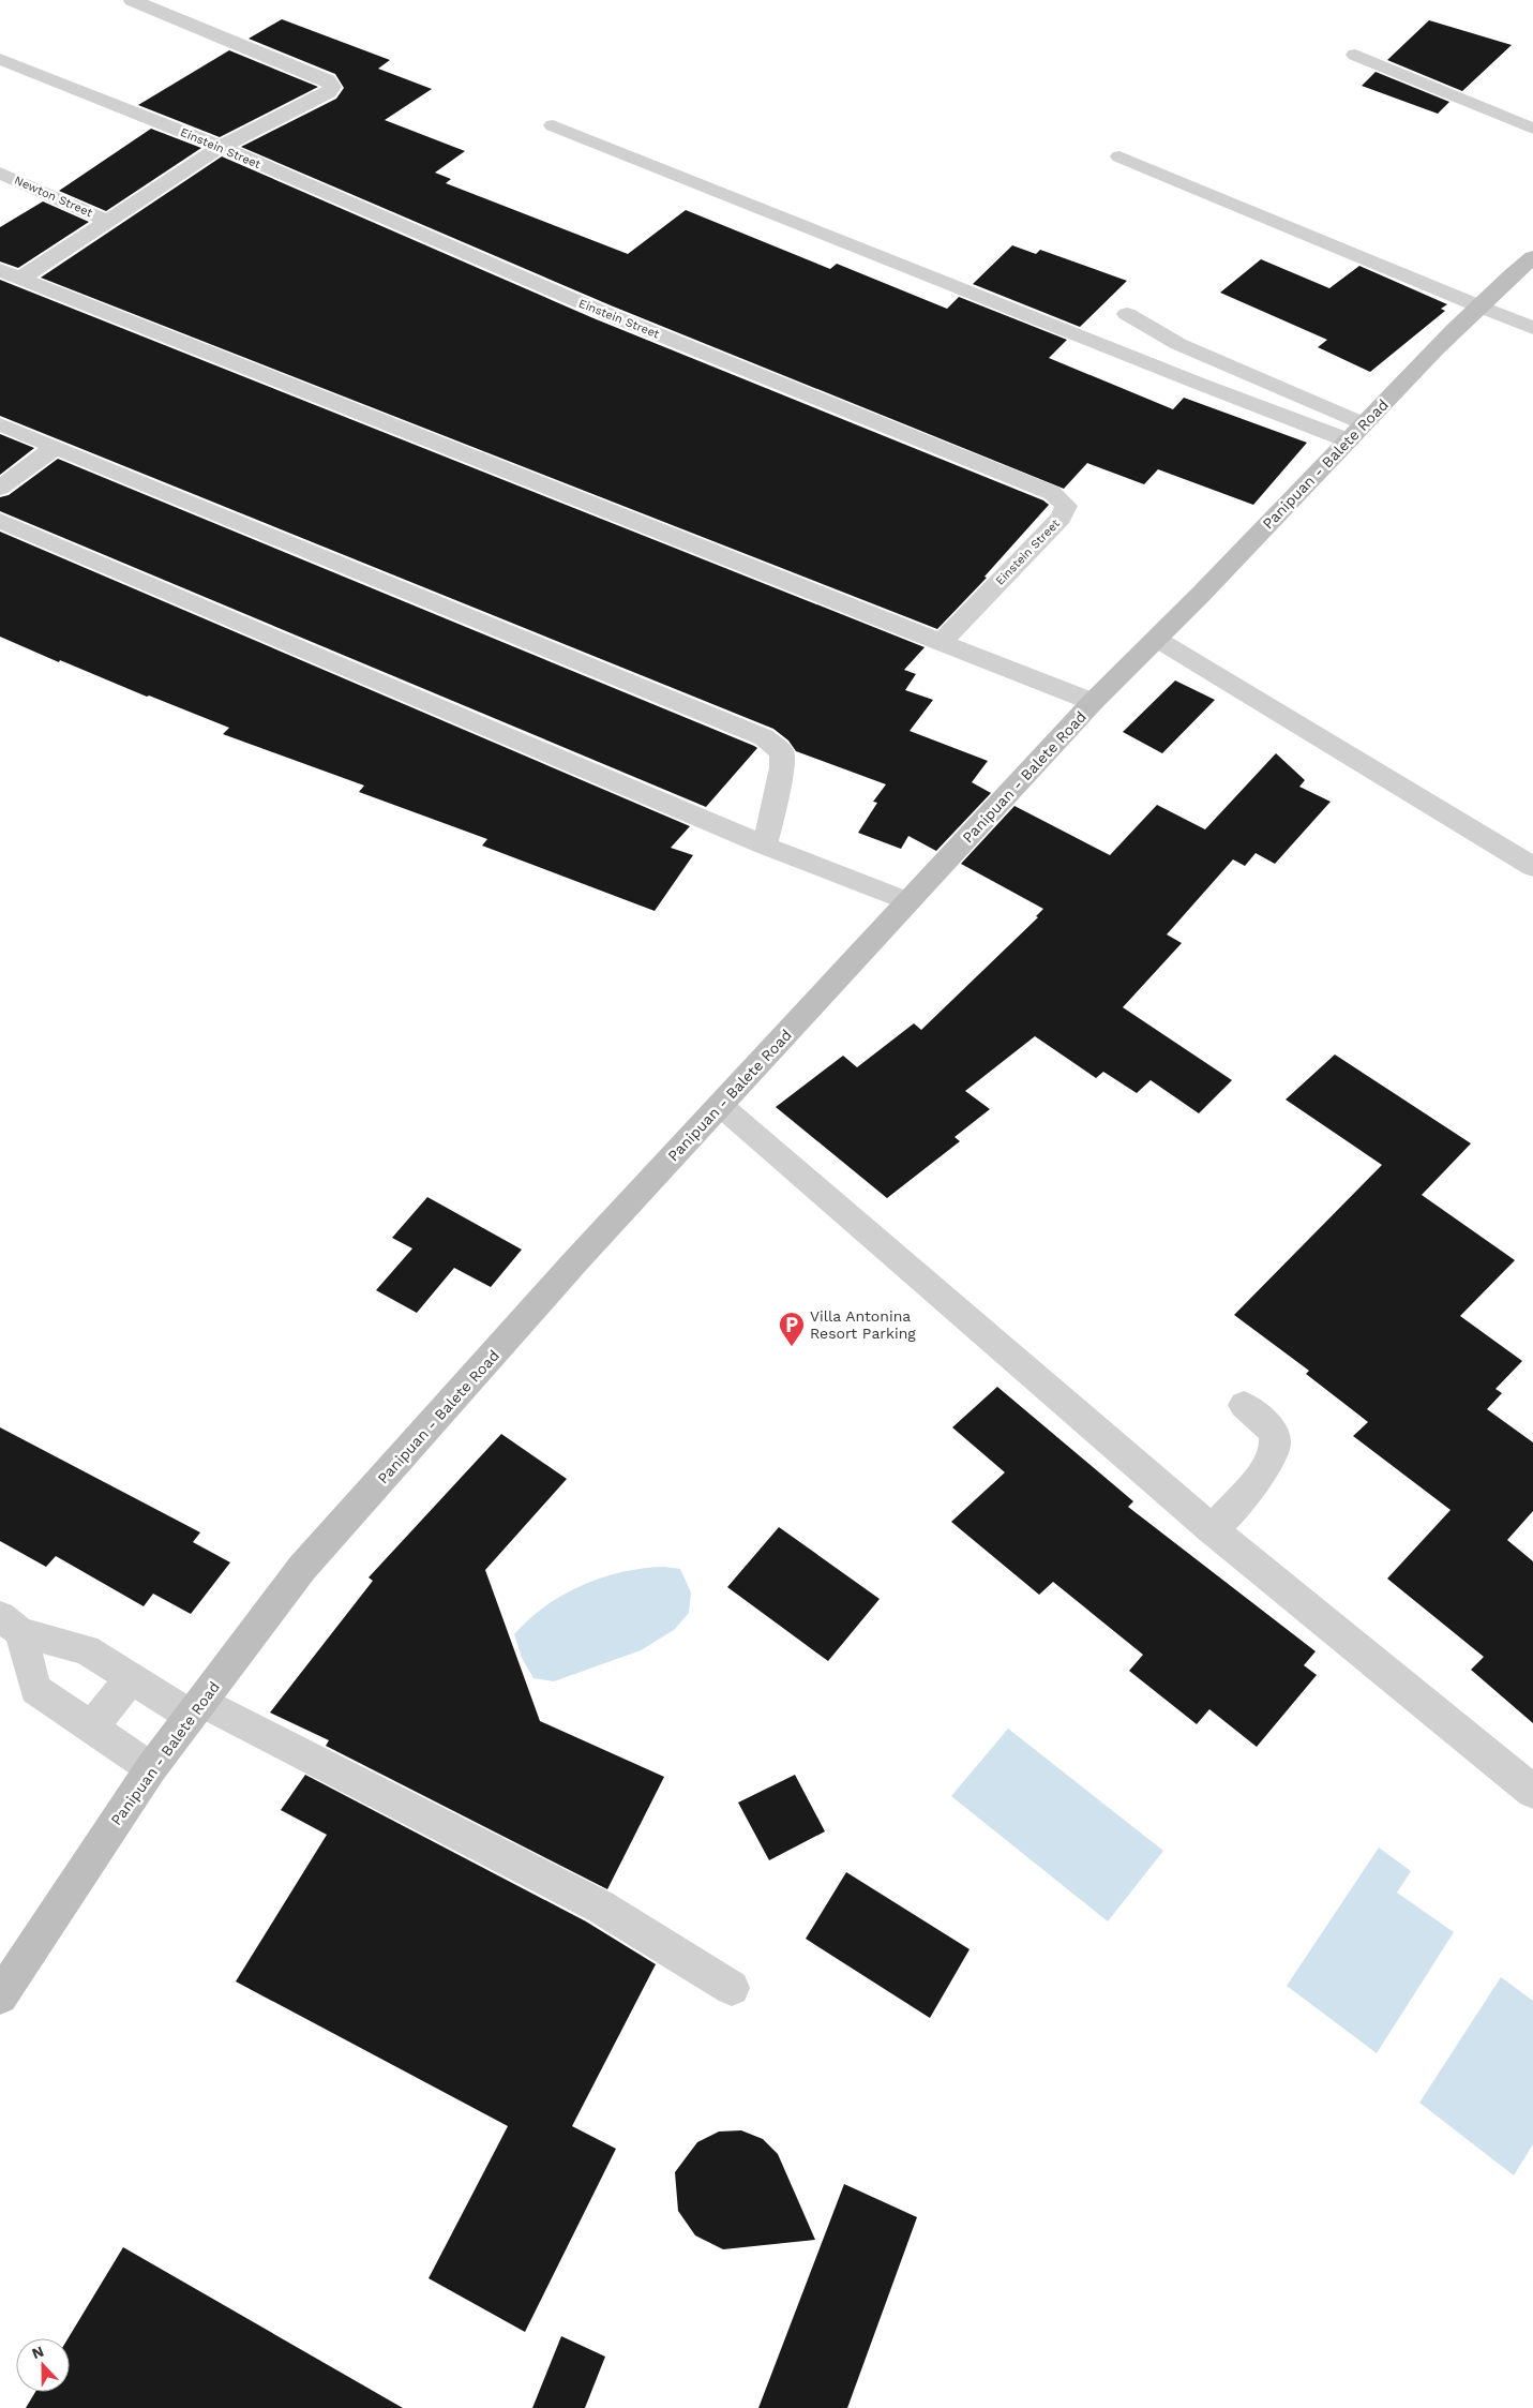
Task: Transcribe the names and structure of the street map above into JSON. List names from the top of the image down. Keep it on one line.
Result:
{"streets":{"main road":["Panipuan - Balete Road"],"street":["Einstein Street","Newton Street"]},"places":{"parking":["Villa Antonina Resort Parking"]},"north":"top"}
